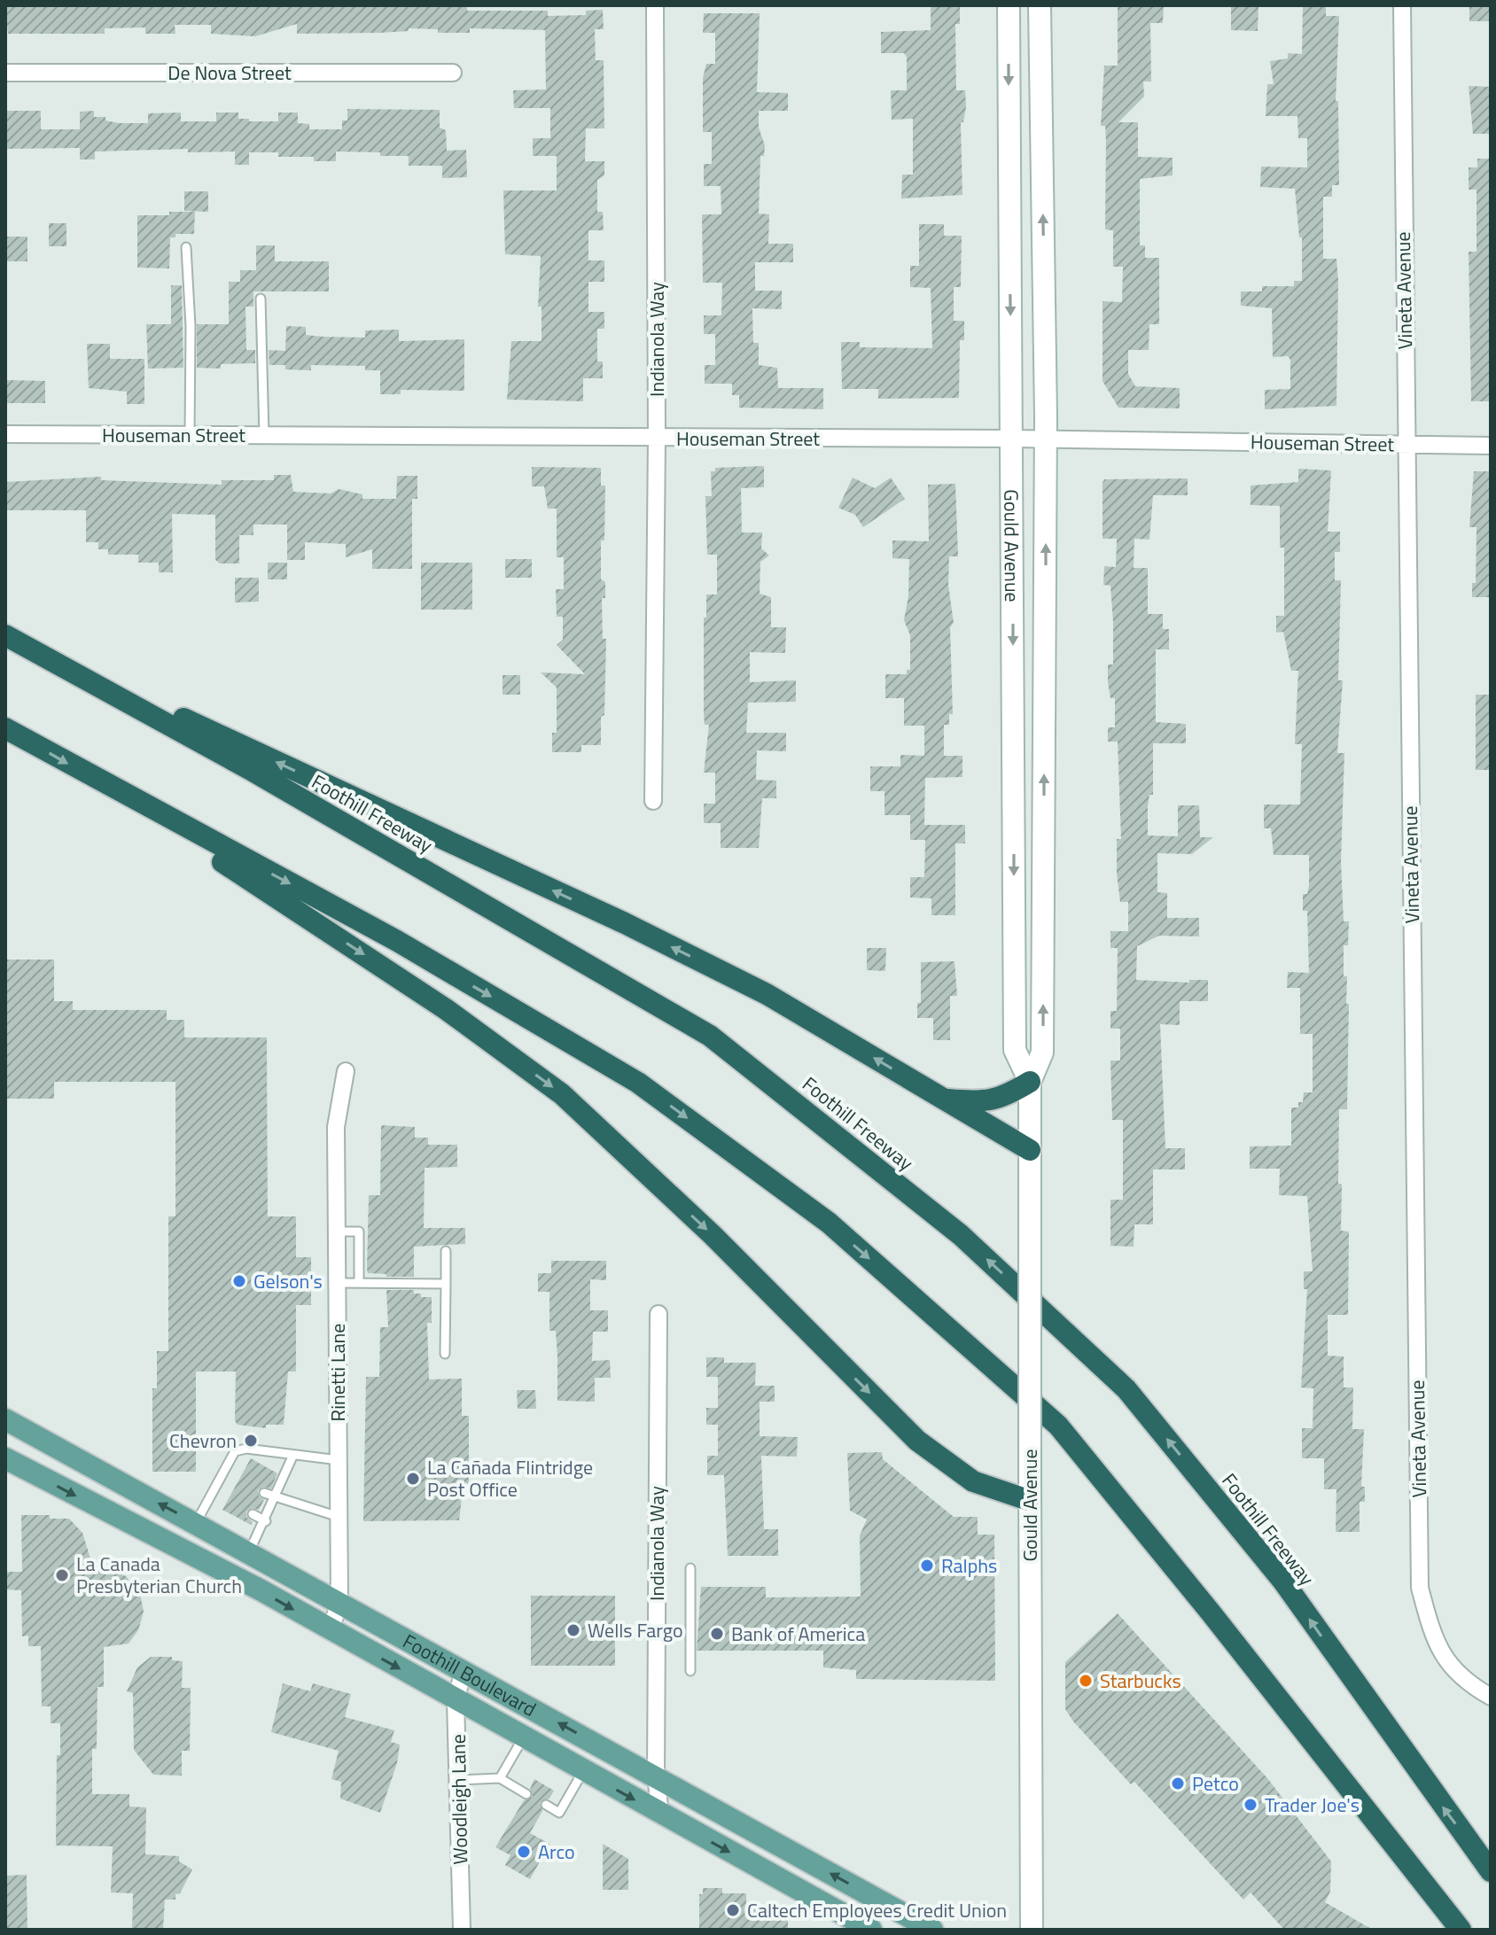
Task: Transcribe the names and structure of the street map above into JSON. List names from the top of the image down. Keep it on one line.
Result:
{"streets":{"highway":["Foothill Freeway"],"main road":["Foothill Boulevard"],"street":["De Nova Street","Vineta Avenue","Indianola Way","Houseman Street","Gould Avenue","Rinetti Lane","Woodleigh Lane"]},"crossings":[["Vineta Avenue","Houseman Street"],["Indianola Way","Houseman Street"],["Indianola Way","Foothill Boulevard"],["Houseman Street","Gould Avenue"],["Rinetti Lane","Foothill Boulevard"],["Foothill Boulevard","Woodleigh Lane"]],"places":["Gelson's","Chevron","La Cañada Flintridge Post Office","Ralphs","La Canada Presbyterian Church","Wells Fargo","Bank of America","Starbucks","Petco","Trader Joe's","Arco","Caltech Employees Credit Union"]}
